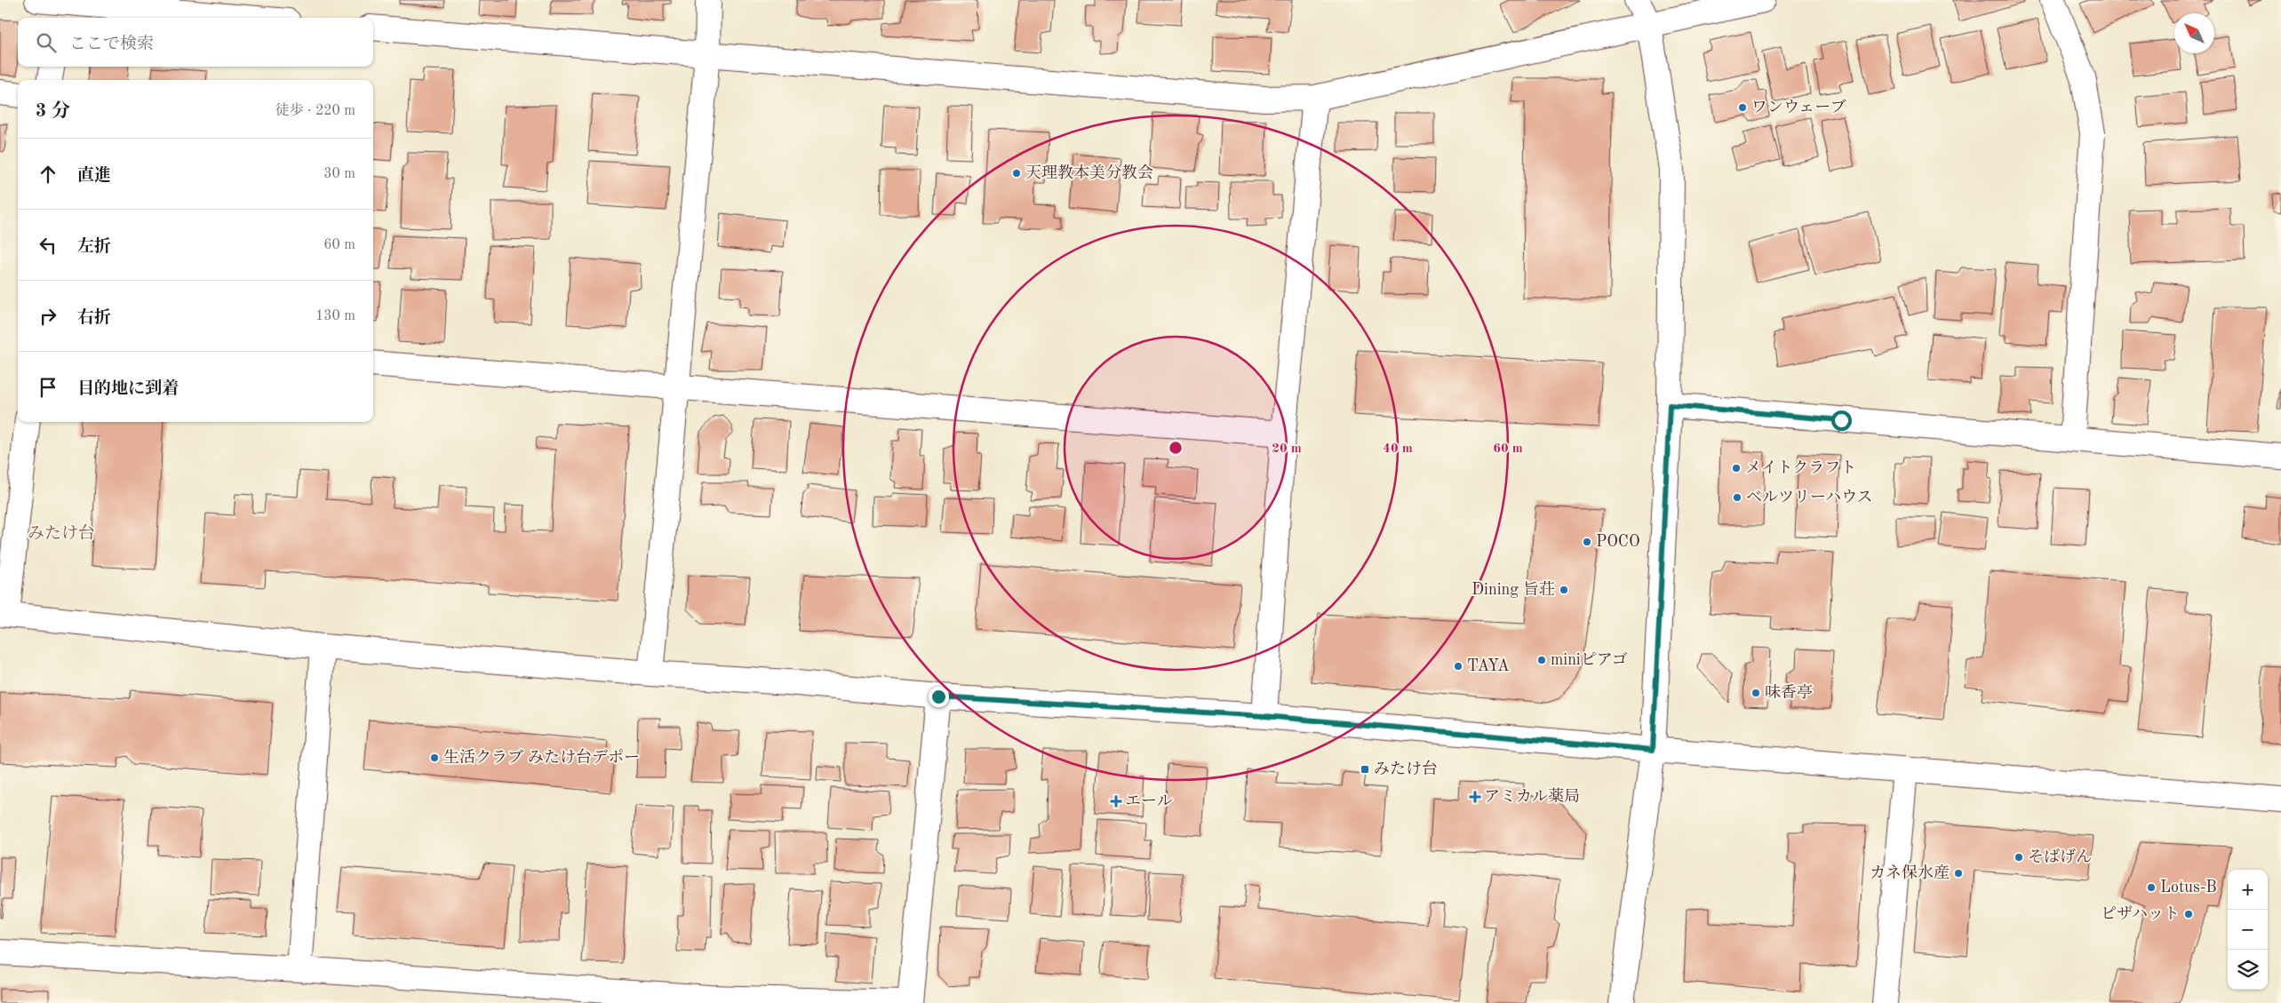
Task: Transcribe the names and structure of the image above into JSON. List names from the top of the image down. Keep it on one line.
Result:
{"districts":["みたけ台"],"places":{"other":["ワンウェーブ","天理教本美分教会","メイトクラフト","ベルツリーハウス","POCO","Dining 旨荘","miniピアゴ","TAYA","味香亭","生活クラブ みたけ台デポー","そばげん","カネ保水産","Lotus-B","ピザハット"],"transit":["みたけ台"],"health":["アミカル薬局","エール"]},"north":"top left","page":{"search":"ここで検索","heading":["3 分","徒歩 · 220 m"],"list":[["直進","30 m"],["左折","60 m"],["右折","130 m"],"目的地に到着"],"map_buttons":["+","−"]},"rings":["20 m","40 m","60 m"]}
